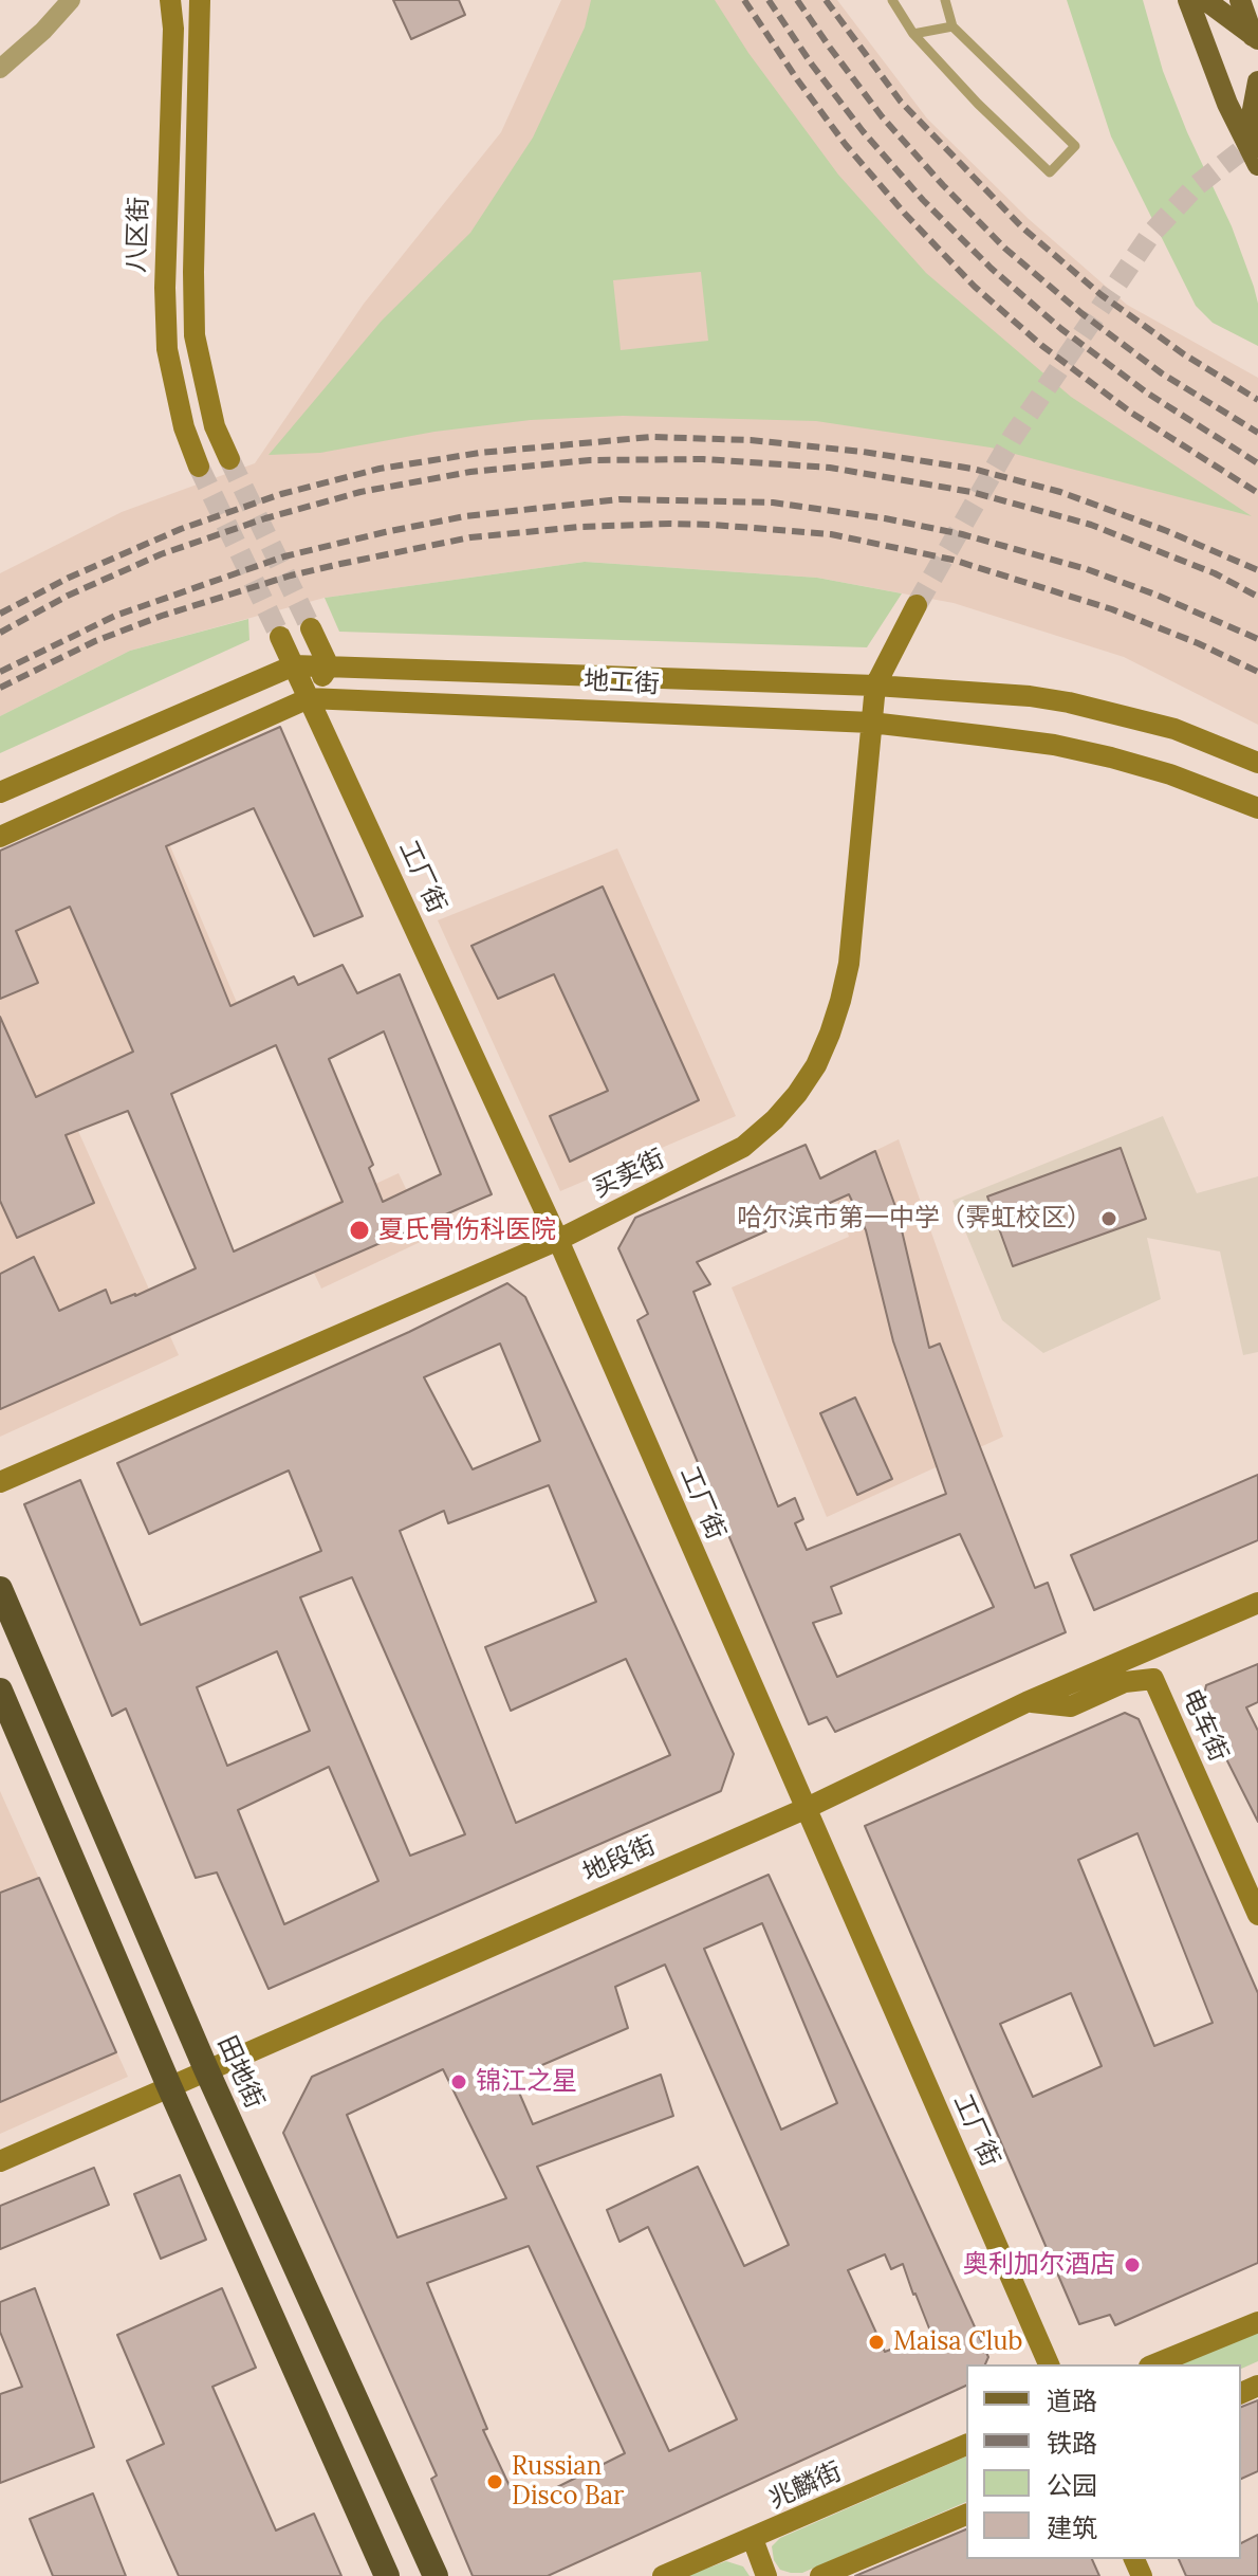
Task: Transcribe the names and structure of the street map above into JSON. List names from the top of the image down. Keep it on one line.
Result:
{"streets":{"highway":["田地街"],"main road":["八区街","地工街","工厂街","买卖街","电车街","地段街","兆麟街"]},"crossings":[["地工街","工厂街"],["地工街","买卖街"],["工厂街","买卖街"],["工厂街","地段街"],["电车街","地段街"],["地段街","田地街"]],"places":["哈尔滨市第一中学（霁虹校区）","夏氏骨伤科医院","锦江之星","奥利加尔酒店","Maisa Club","Russian Disco Bar"],"legend":["道路","铁路","公园","建筑"]}
